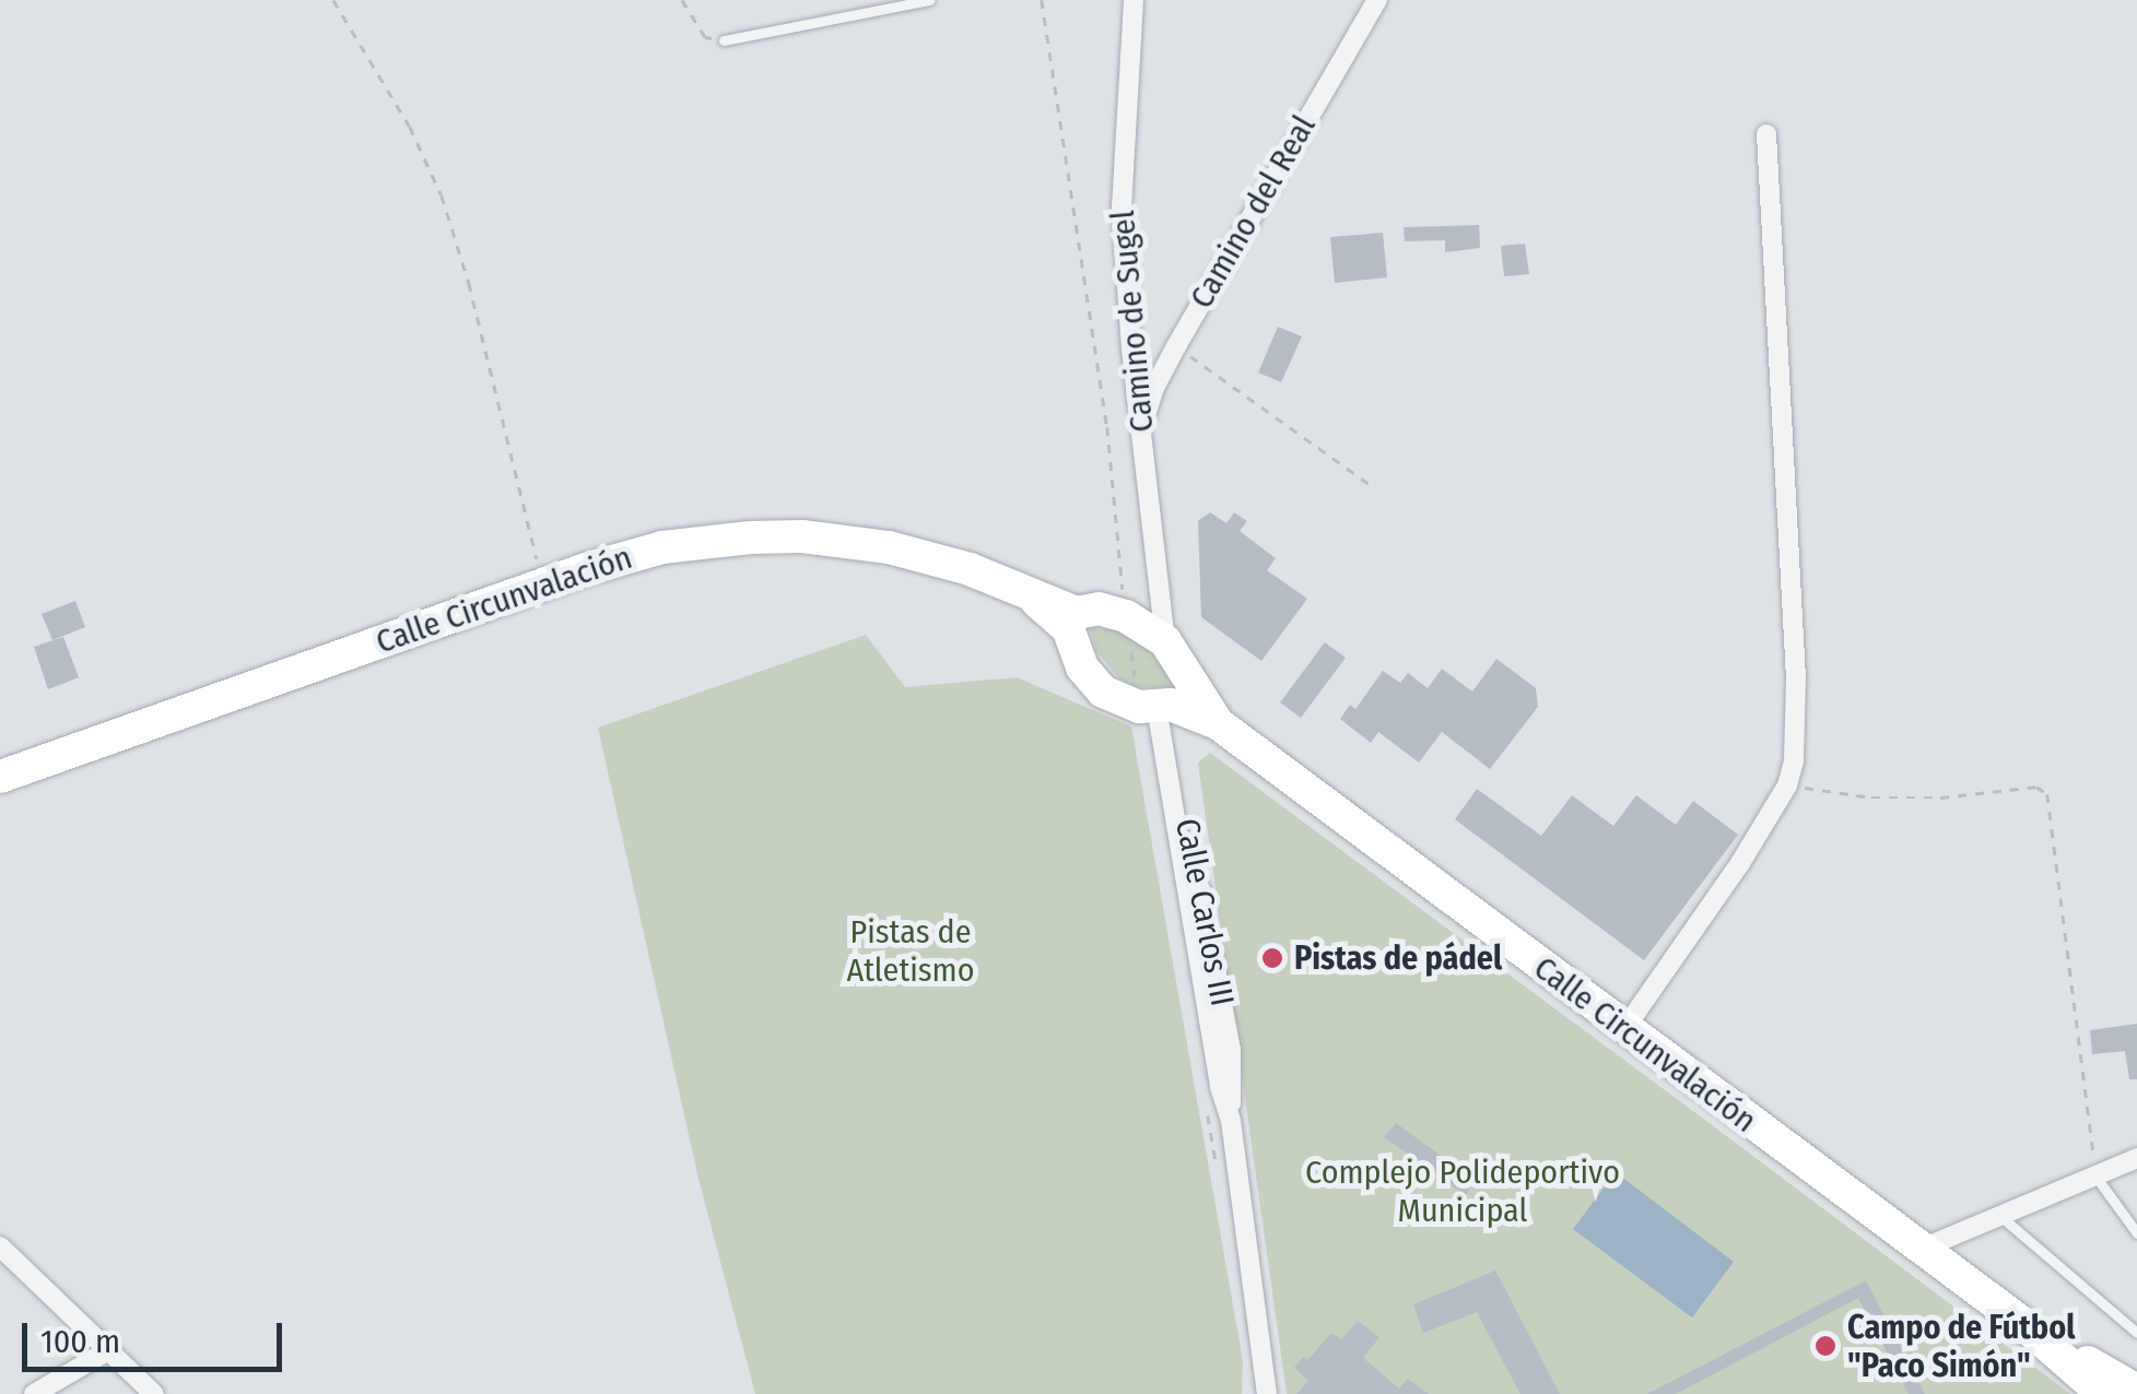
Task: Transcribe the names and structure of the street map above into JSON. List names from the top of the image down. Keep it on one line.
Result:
{"streets":{"main road":["Calle Circunvalación"],"street":["Camino del Real","Camino de Sugel","Calle Carlos III"]},"crossings":[["Camino del Real","Camino de Sugel"],["Calle Circunvalación","Calle Carlos III"]],"parks":["Pistas de Atletismo","Complejo Polideportivo Municipal"],"places":["Pistas de pádel","Campo de Fútbol \"Paco Simón\""],"scale_bar":"100 m"}
